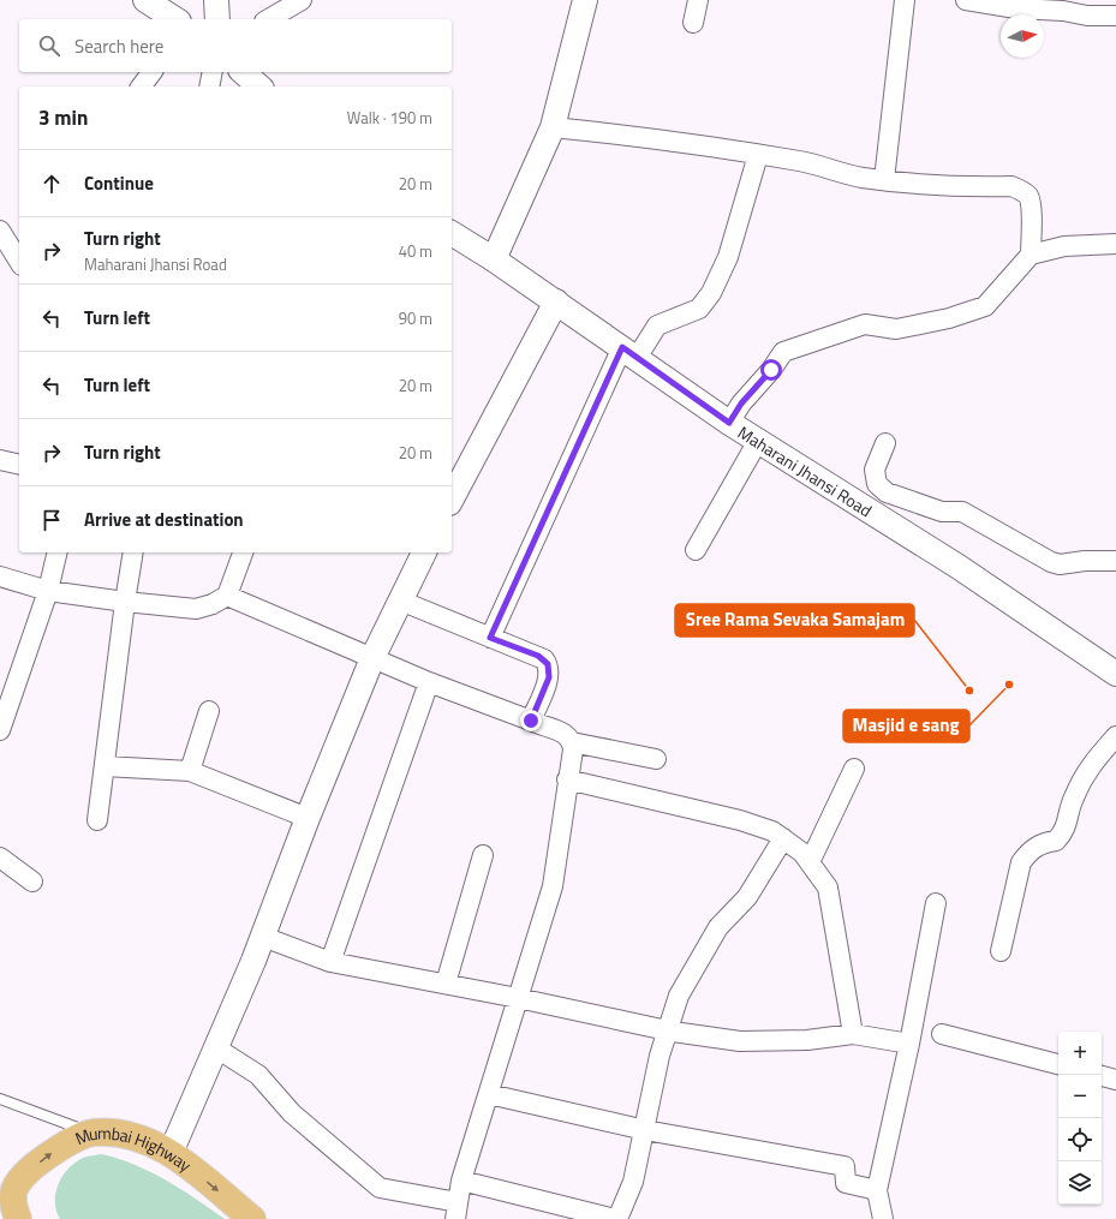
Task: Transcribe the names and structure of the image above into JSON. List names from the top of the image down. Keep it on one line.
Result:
{"streets":{"highway":["Mumbai Highway"],"street":["Maharani Jhansi Road"]},"one_way":["Mumbai Highway"],"places":["Masjid e sang","Sree Rama Sevaka Samajam"],"north":"right","page":{"search":"Search here","heading":["3 min","Walk · 190 m"],"list":[["Continue","20 m"],["Turn right","Maharani Jhansi Road","40 m"],["Turn left","90 m"],["Turn left","20 m"],["Turn right","20 m"],"Arrive at destination"],"map_buttons":["+","−"]}}
